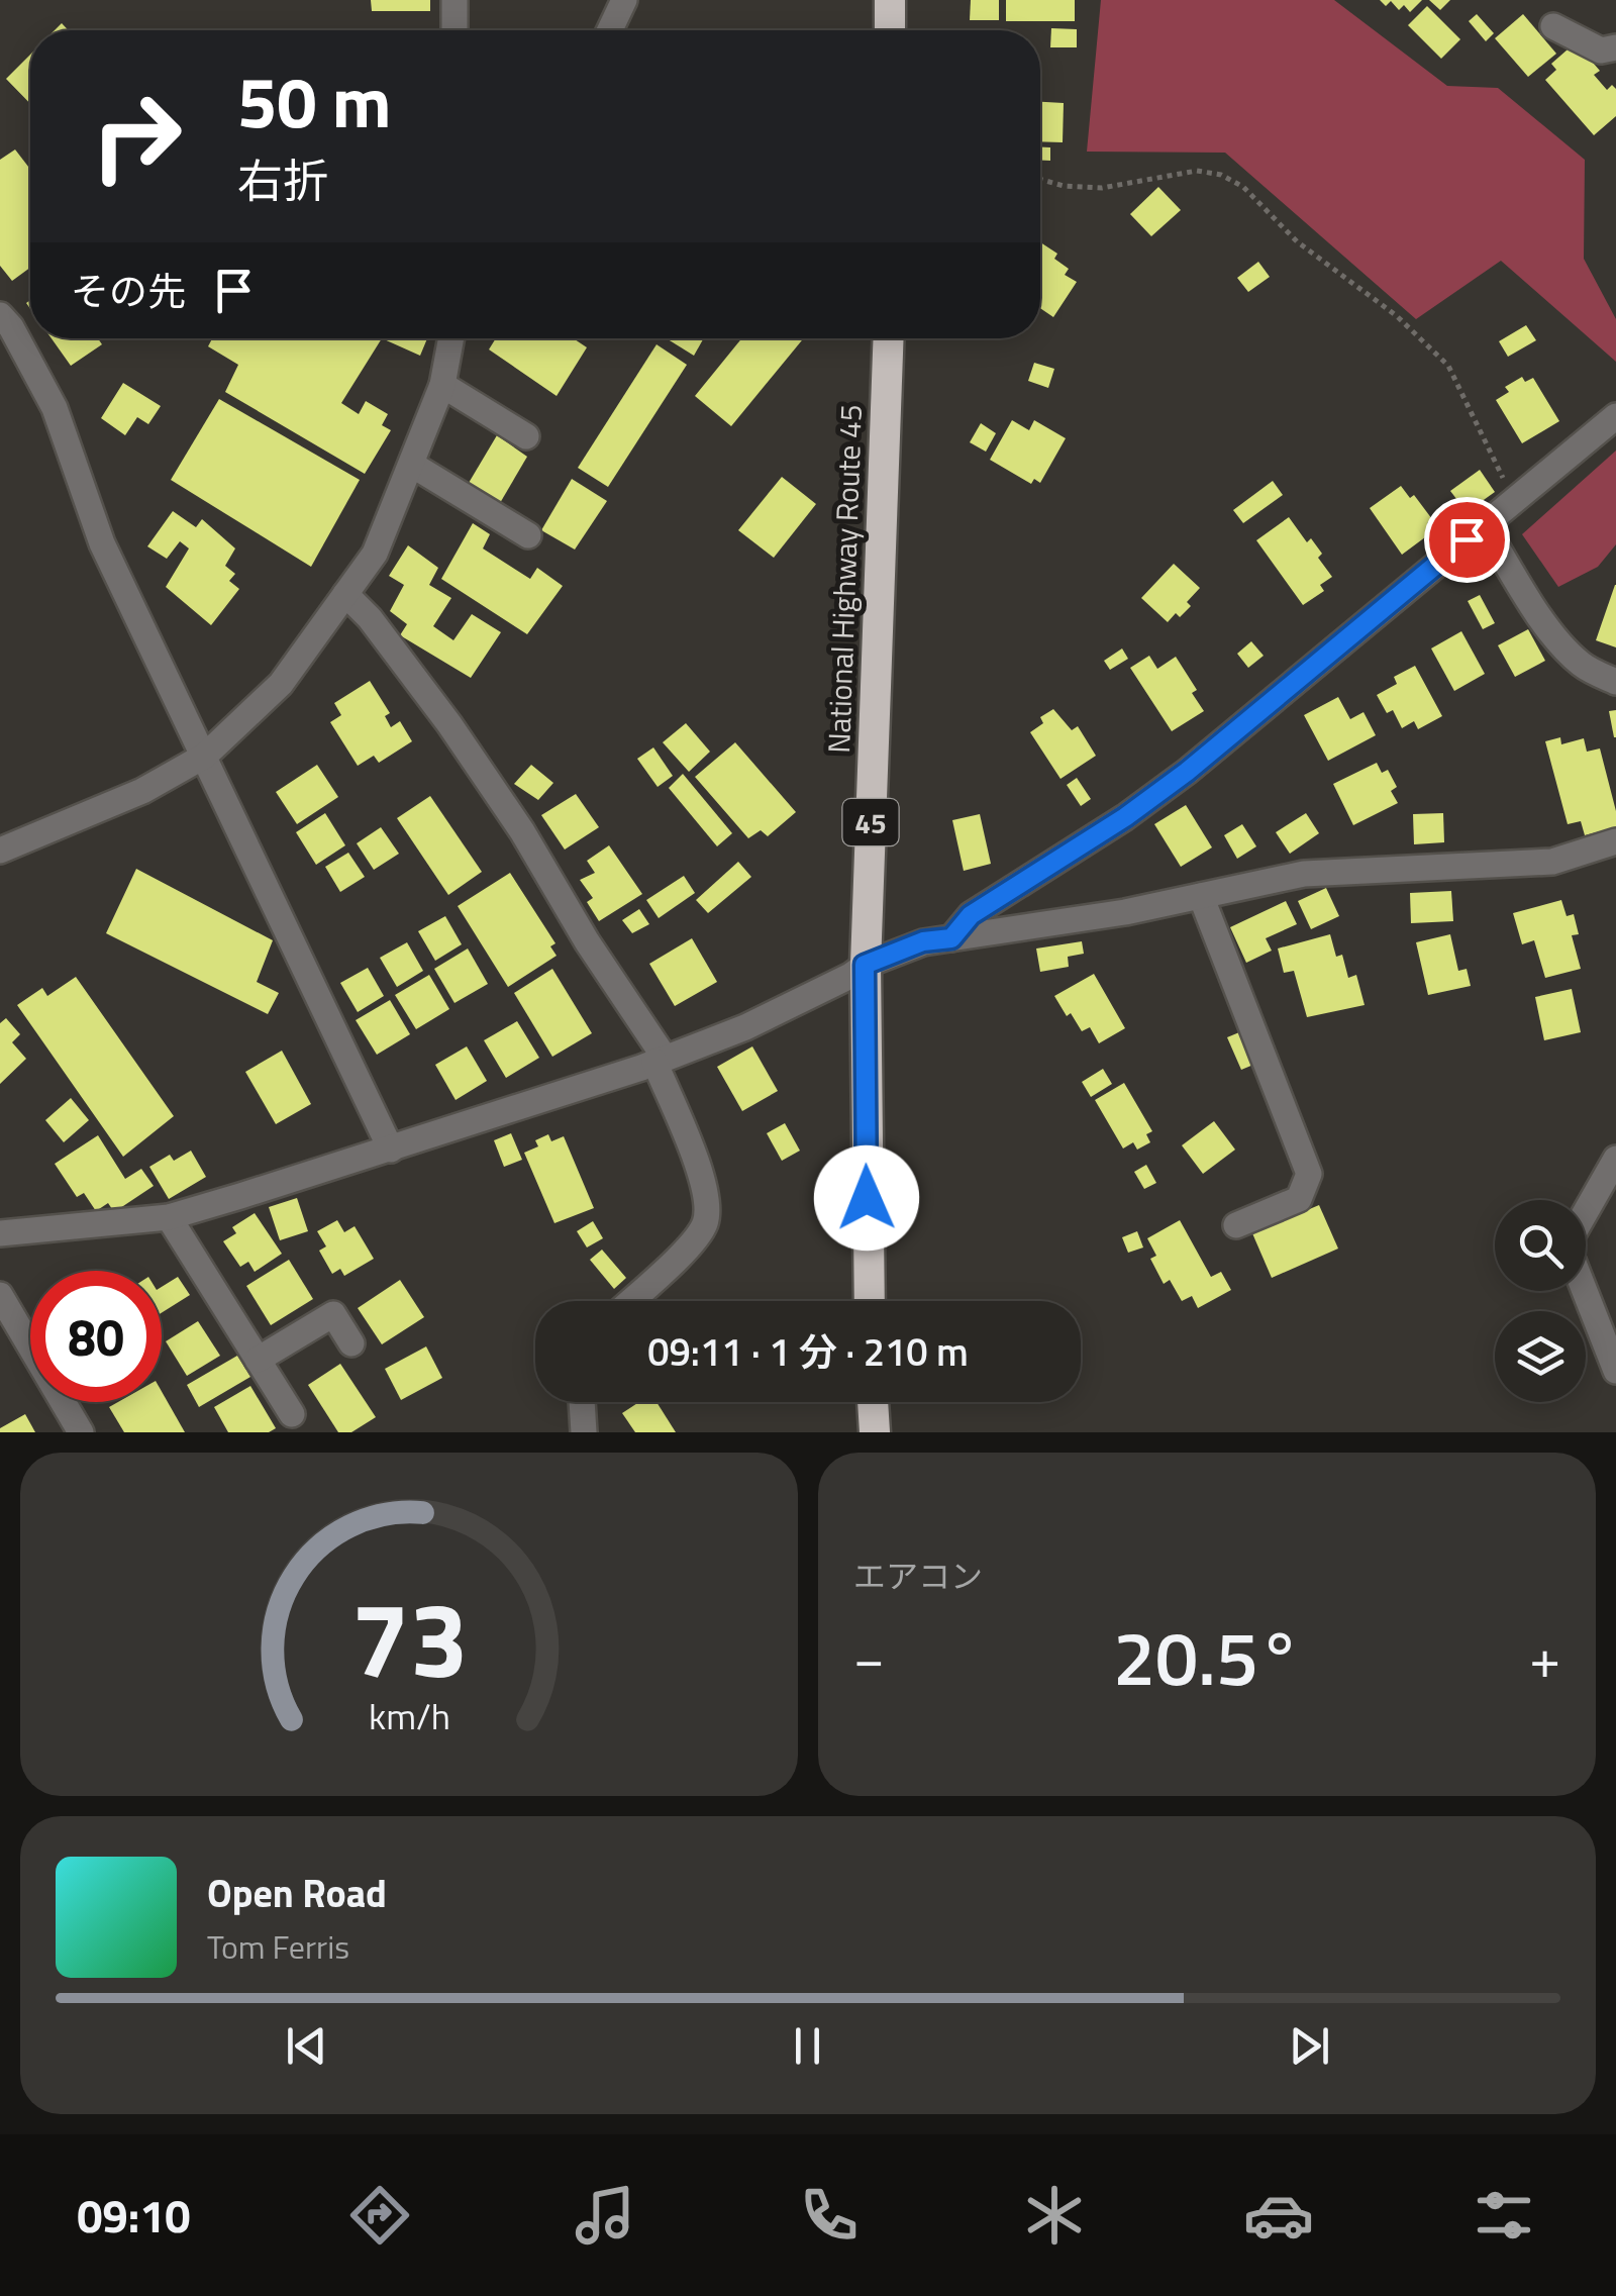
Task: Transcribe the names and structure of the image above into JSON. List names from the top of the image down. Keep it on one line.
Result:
{"streets":{"highway":["National Highway Route 45","45"]},"page":{"turn":["50 m","右折"],"then":"その先","limit":"80","trip":"09:11 · 1 分 · 210 m","tile":"エアコン","heat":["−","20.5°","+"],"song":["Open Road","Tom Ferris"],"tabs":"09:10","gauge":["73","km/h"]}}
